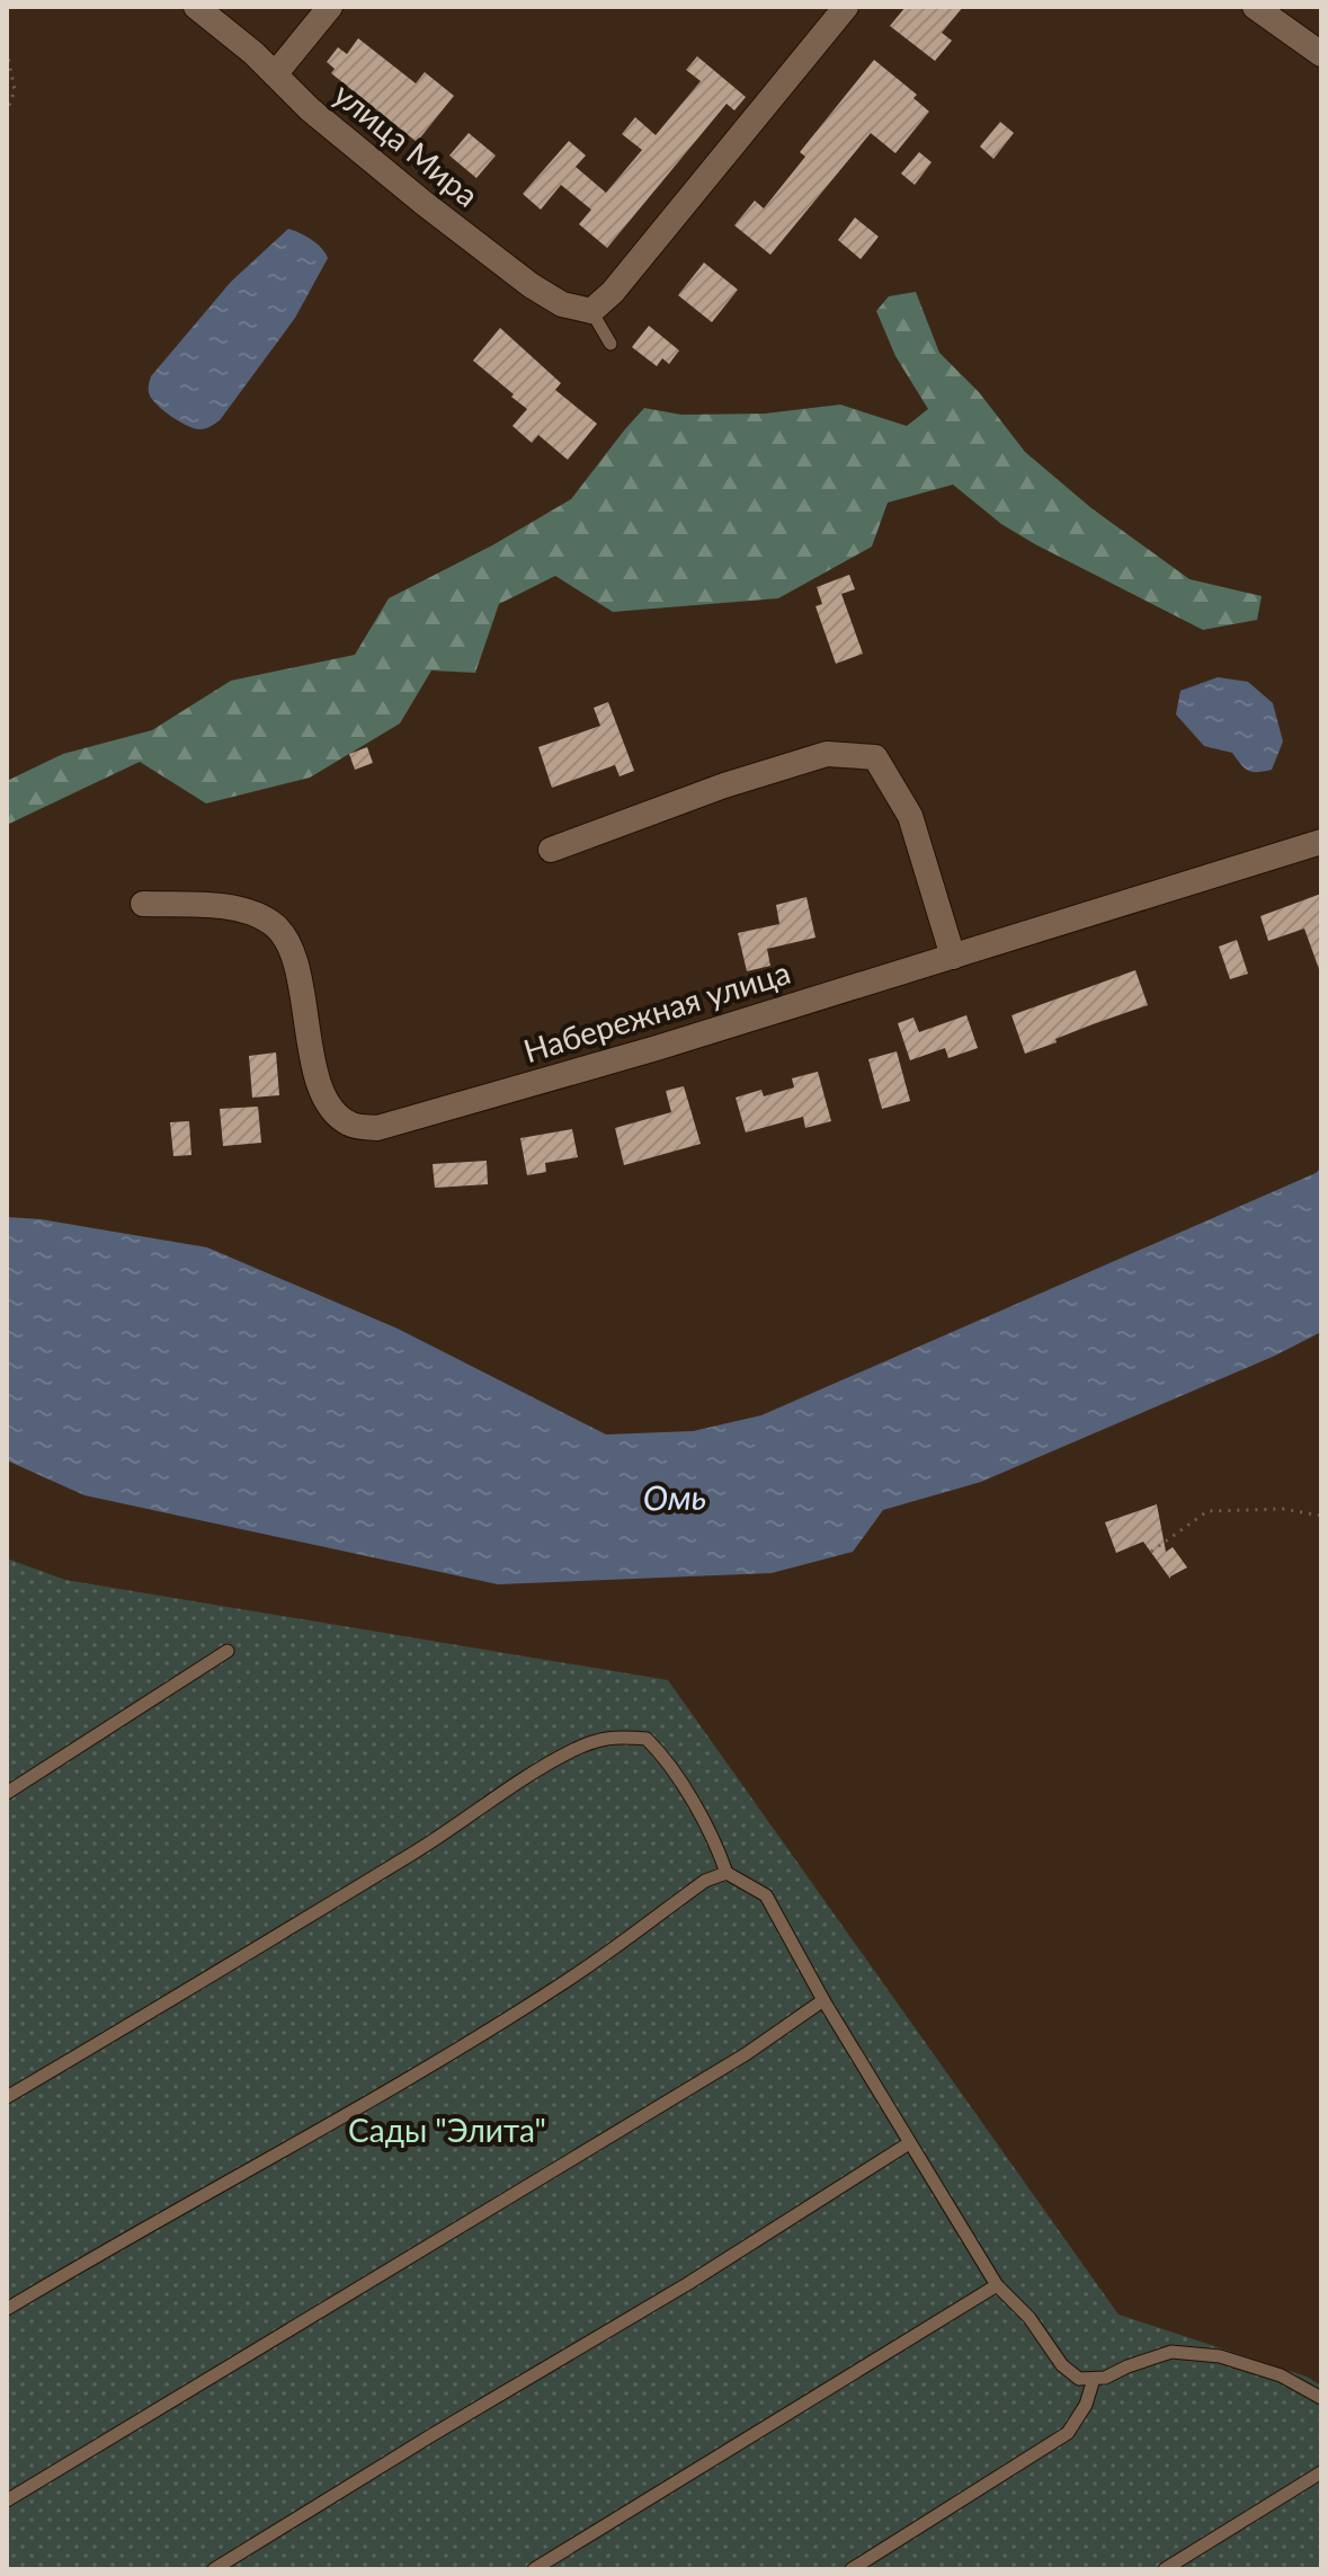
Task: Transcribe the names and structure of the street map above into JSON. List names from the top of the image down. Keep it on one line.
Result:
{"streets":{"street":["улица Мира","Набережная улица"]},"water":["Омь"],"parks":["Сады \"Элита\""]}
